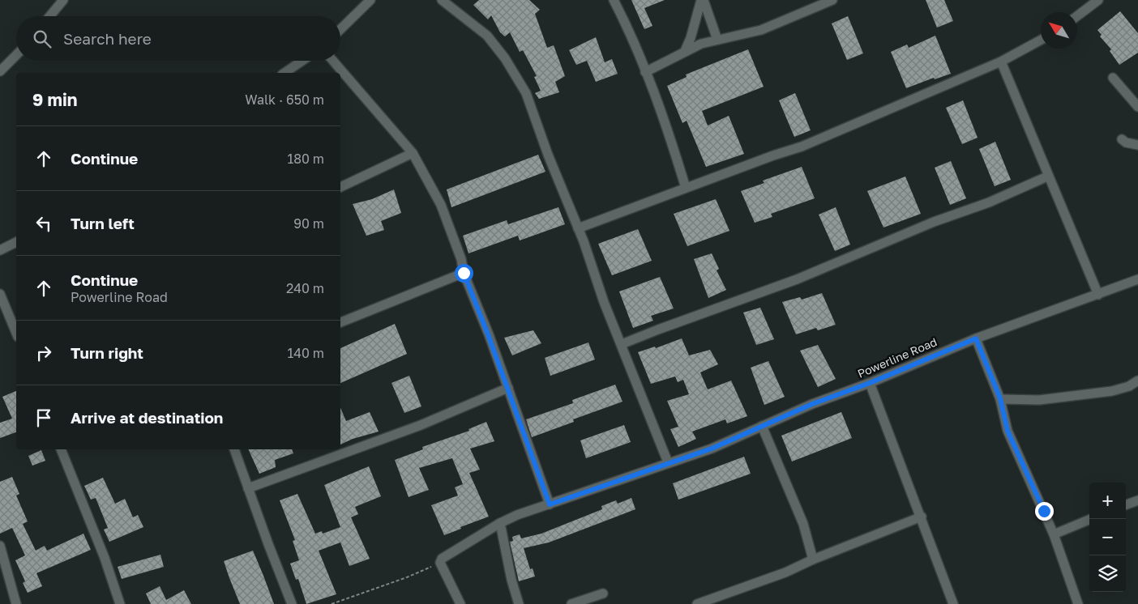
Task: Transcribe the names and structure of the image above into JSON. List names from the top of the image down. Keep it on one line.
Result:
{"streets":{"street":["Powerline Road"]},"north":"top left","page":{"search":"Search here","heading":["9 min","Walk · 650 m"],"list":[["Continue","180 m"],["Turn left","90 m"],["Continue","Powerline Road","240 m"],["Turn right","140 m"],"Arrive at destination"],"map_buttons":["+","−"]}}
